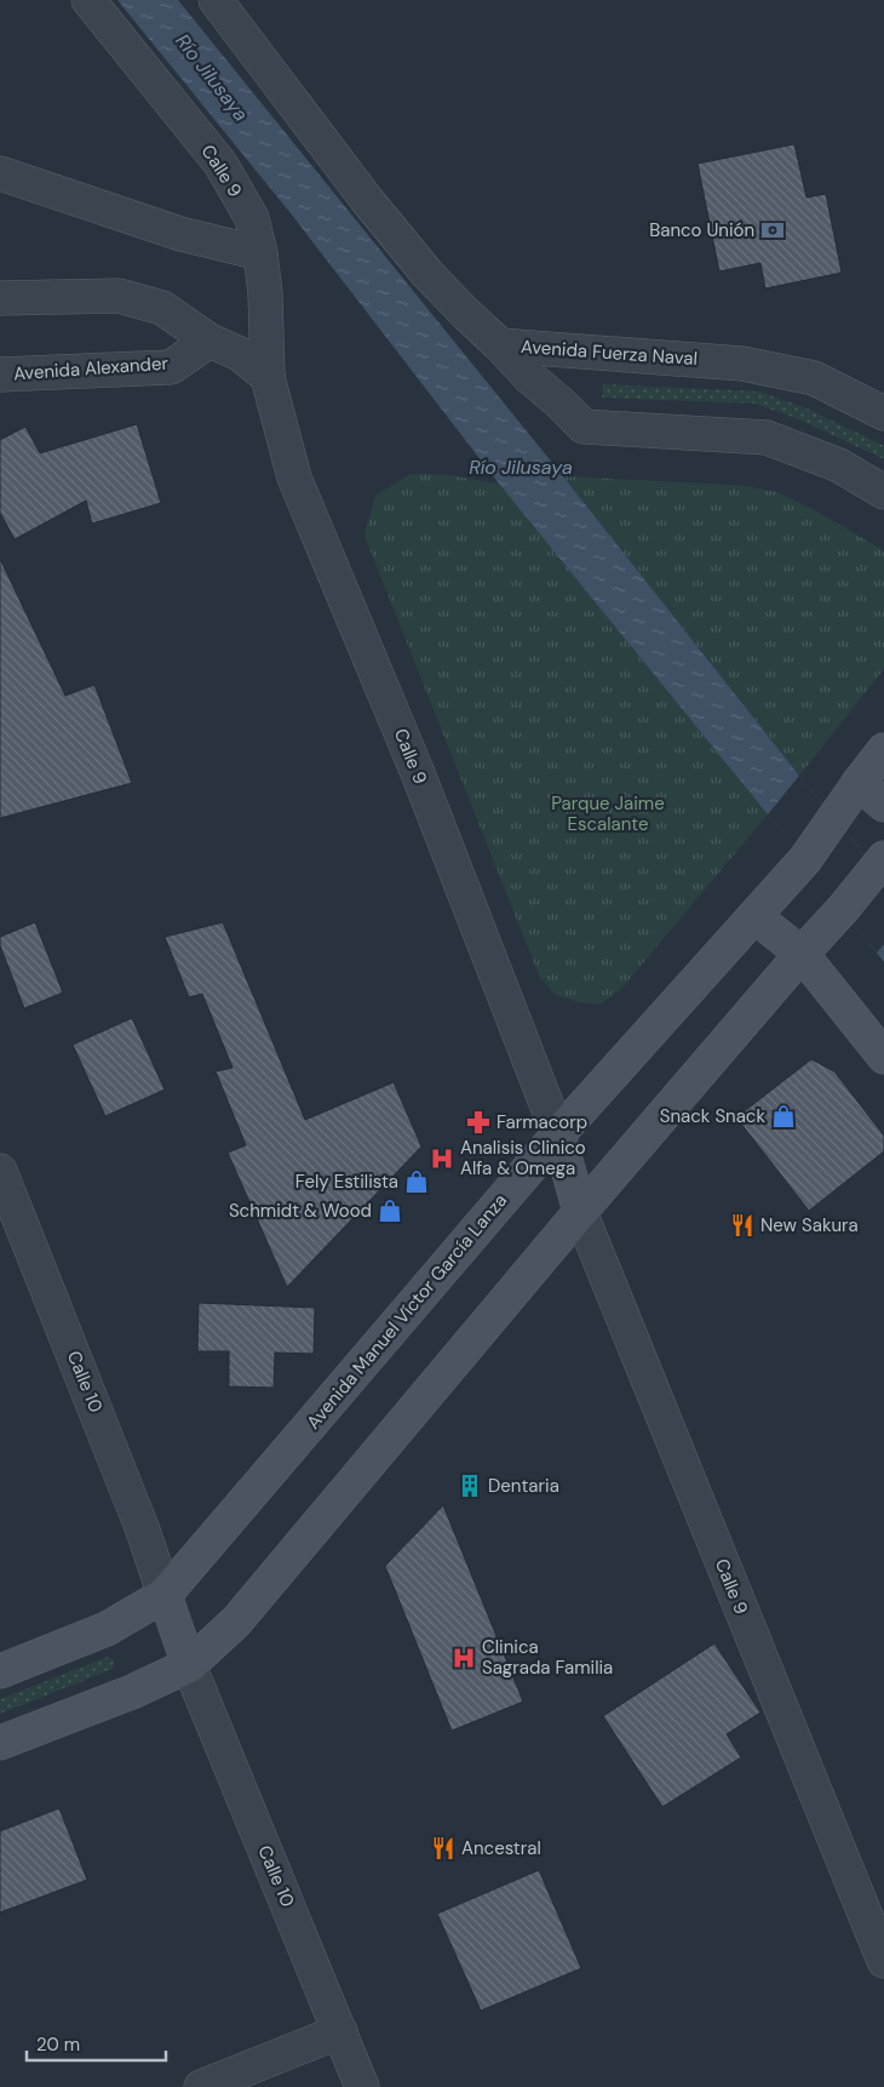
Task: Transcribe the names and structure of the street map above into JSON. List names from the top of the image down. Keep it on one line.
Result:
{"streets":{"main road":["Avenida Manuel Víctor García Lanza"],"street":["Calle 9","Avenida Fuerza Naval","Avenida Alexander","Calle 10"]},"crossings":[["Calle 9","Avenida Manuel Víctor García Lanza"],["Avenida Manuel Víctor García Lanza","Calle 10"]],"water":["Río Jilusaya"],"parks":["Parque Jaime Escalante"],"places":{"bank":["Banco Unión"],"shop":["Snack Snack","Fely Estilista","Schmidt & Wood"],"pharmacy":["Farmacorp"],"hospital":["Analisis Clinico Alfa & Omega","Clinica Sagrada Familia"],"restaurant":["New Sakura","Ancestral"],"building":["Dentaria"]},"scale_bar":"20 m"}
